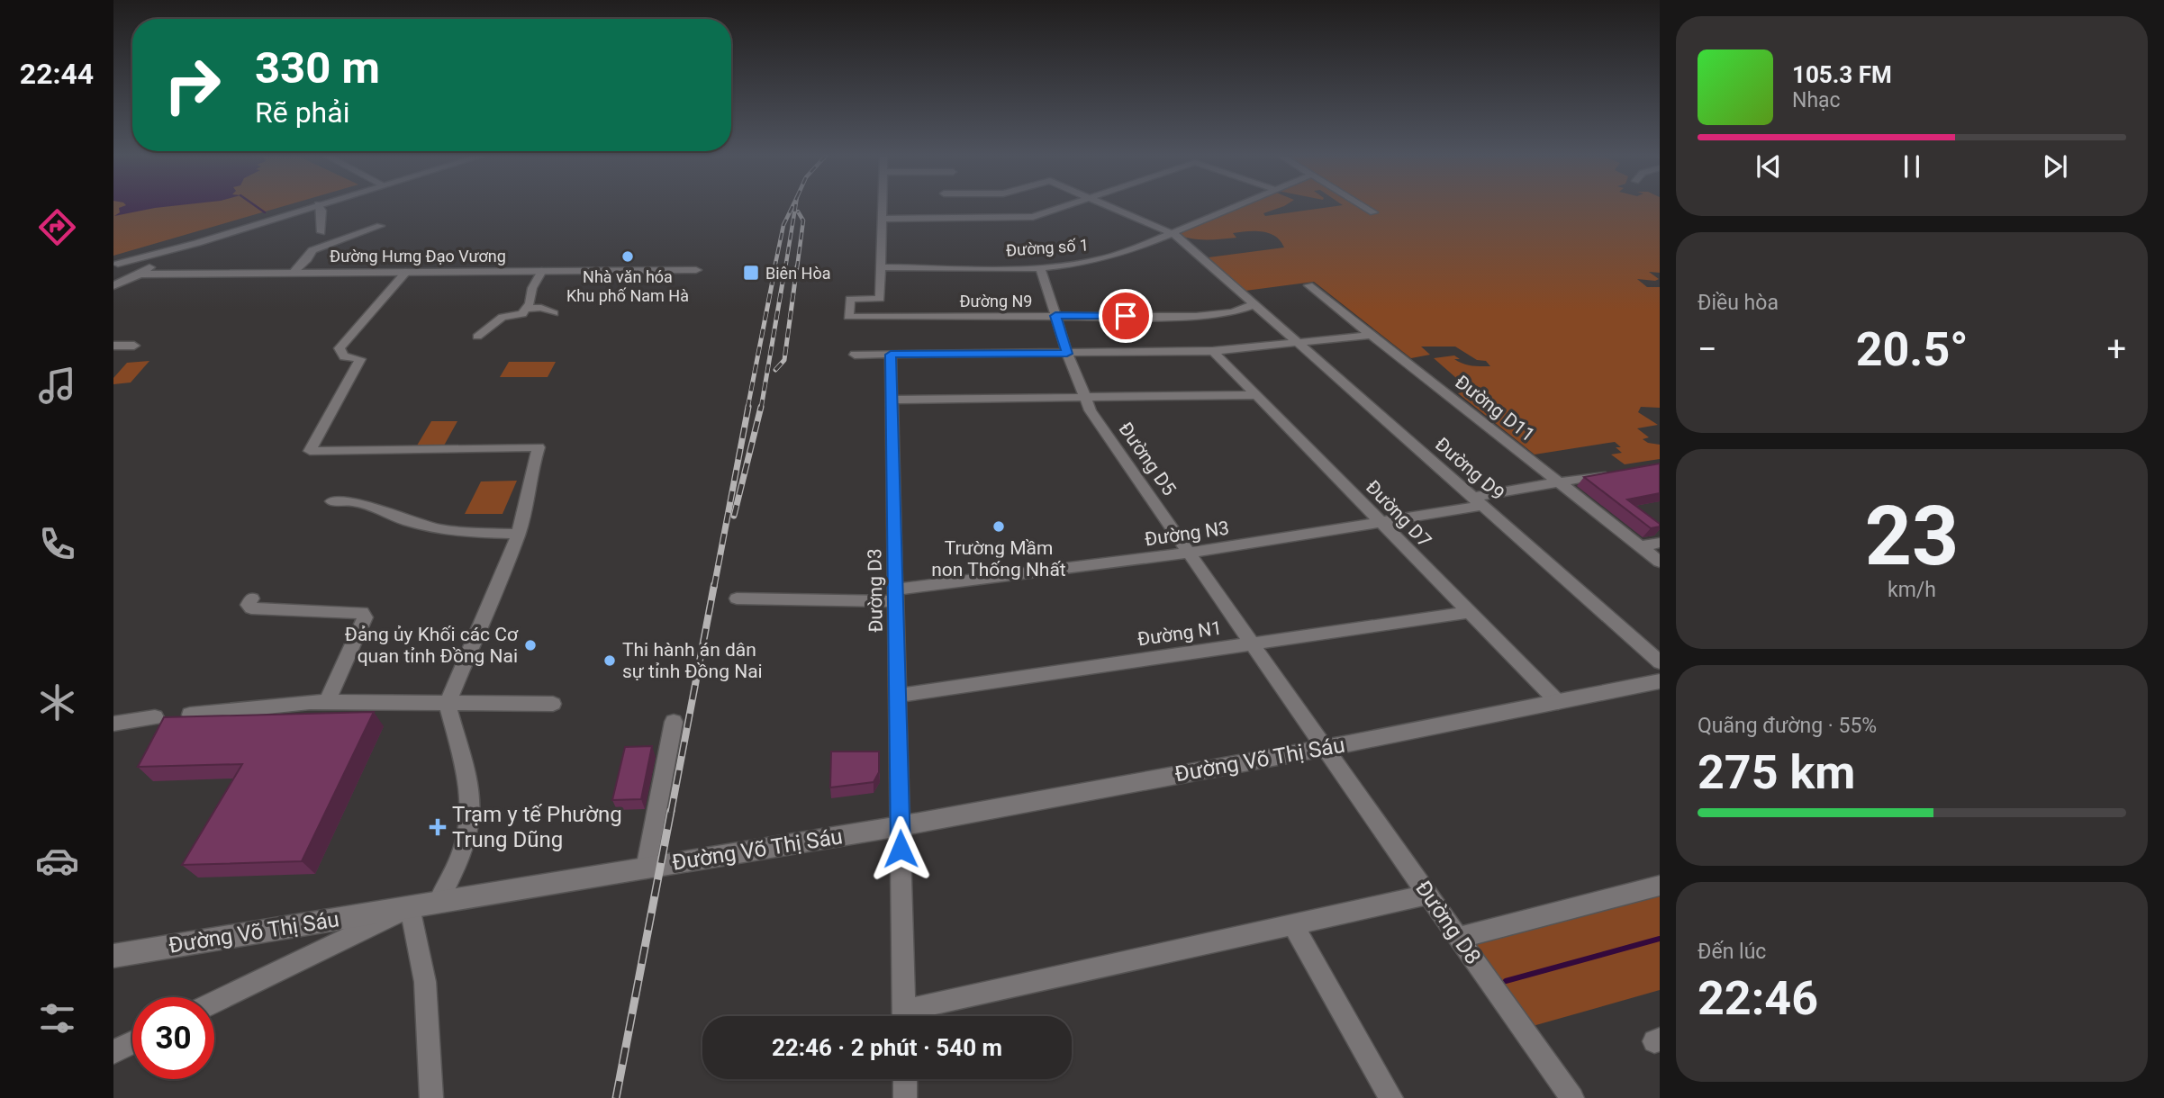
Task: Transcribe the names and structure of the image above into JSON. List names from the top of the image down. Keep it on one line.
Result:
{"streets":{"main road":["Đường Hưng Đạo Vương","Đường Võ Thị Sáu"],"street":["Đường số 1","Đường N9","Đường D11","Đường D5","Đường D9","Đường D7","Đường N3","Đường D3","Đường N1","Đường D8"]},"crossings":[["Đường số 1","Đường N9"],["Đường số 1","Đường D5"],["Đường số 1","Đường D9"],["Đường N9","Đường D5"],["Đường N9","Đường D9"],["Đường D11","Đường N3"],["Đường D5","Đường N3"],["Đường D5","Đường N1"],["Đường D5","Đường Võ Thị Sáu"],["Đường D5","Đường D8"],["Đường D9","Đường N3"],["Đường D7","Đường N3"],["Đường D7","Đường N1"],["Đường D7","Đường Võ Thị Sáu"],["Đường N3","Đường D3"],["Đường D3","Đường N1"],["Đường D3","Đường Võ Thị Sáu"],["Đường Võ Thị Sáu","Đường D8"]],"places":{"other":["Nhà văn hóa Khu phố Nam Hà","Trường Mầm non Thống Nhất","Đảng ủy Khối các Cơ quan tỉnh Đồng Nai","Thi hành án dân sự tỉnh Đồng Nai"],"transit":["Biên Hòa"],"health":["Trạm y tế Phường Trung Dũng"]},"page":{"tabs":"22:44","turn":["330 m","Rẽ phải"],"song":["105.3 FM","Nhạc"],"tile":["Điều hòa",["23","km/h"],["Quãng đường · 55%","275 km"],["Đến lúc","22:46"]],"heat":["−","20.5°","+"],"limit":"30","trip":"22:46 · 2 phút · 540 m"}}
